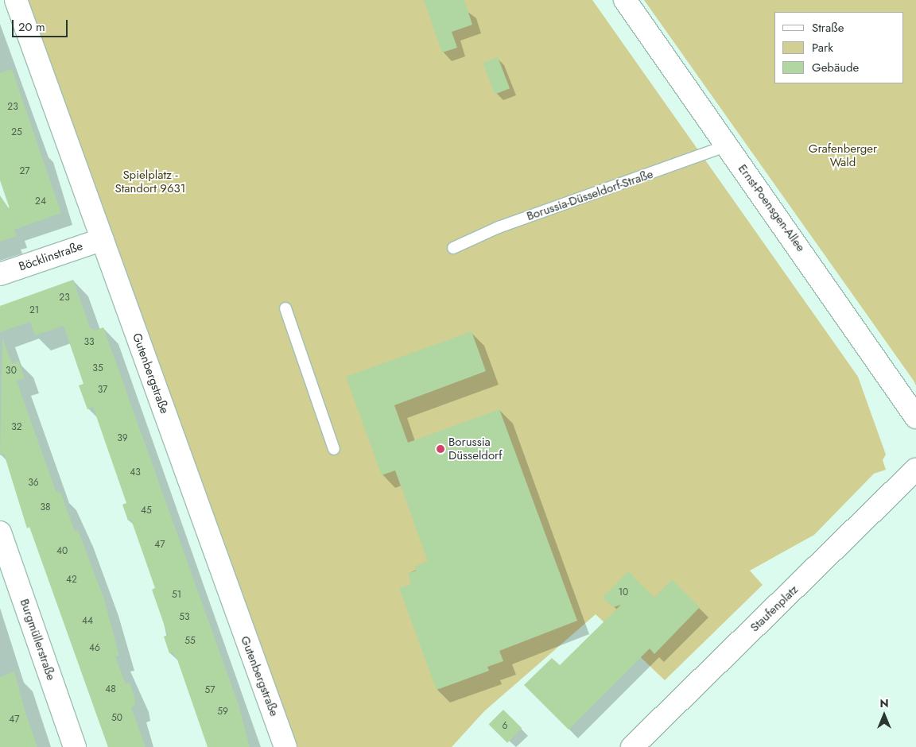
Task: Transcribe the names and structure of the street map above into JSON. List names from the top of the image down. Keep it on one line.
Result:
{"streets":{"street":["Ernst-Poensgen-Allee","Böcklinstraße","Gutenbergstraße","Staufenplatz","Burgmüllerstraße"],"lane":["Borussia-Düsseldorf-Straße"]},"crossings":[["Borussia-Düsseldorf-Straße","Ernst-Poensgen-Allee"],["Böcklinstraße","Gutenbergstraße"]],"parks":["Grafenberger Wald","Spielplatz - Standort 9631"],"places":["Borussia Düsseldorf"],"house_numbers":["23","25","27","24","23","21","33","35","30","37","32","39","43","36","38","45","47","40","42","10","51","53","44","55","46","48","57","59","50","47","6"],"legend":["Straße","Park","Gebäude"],"scale_bar":"20 m","north":"top"}
